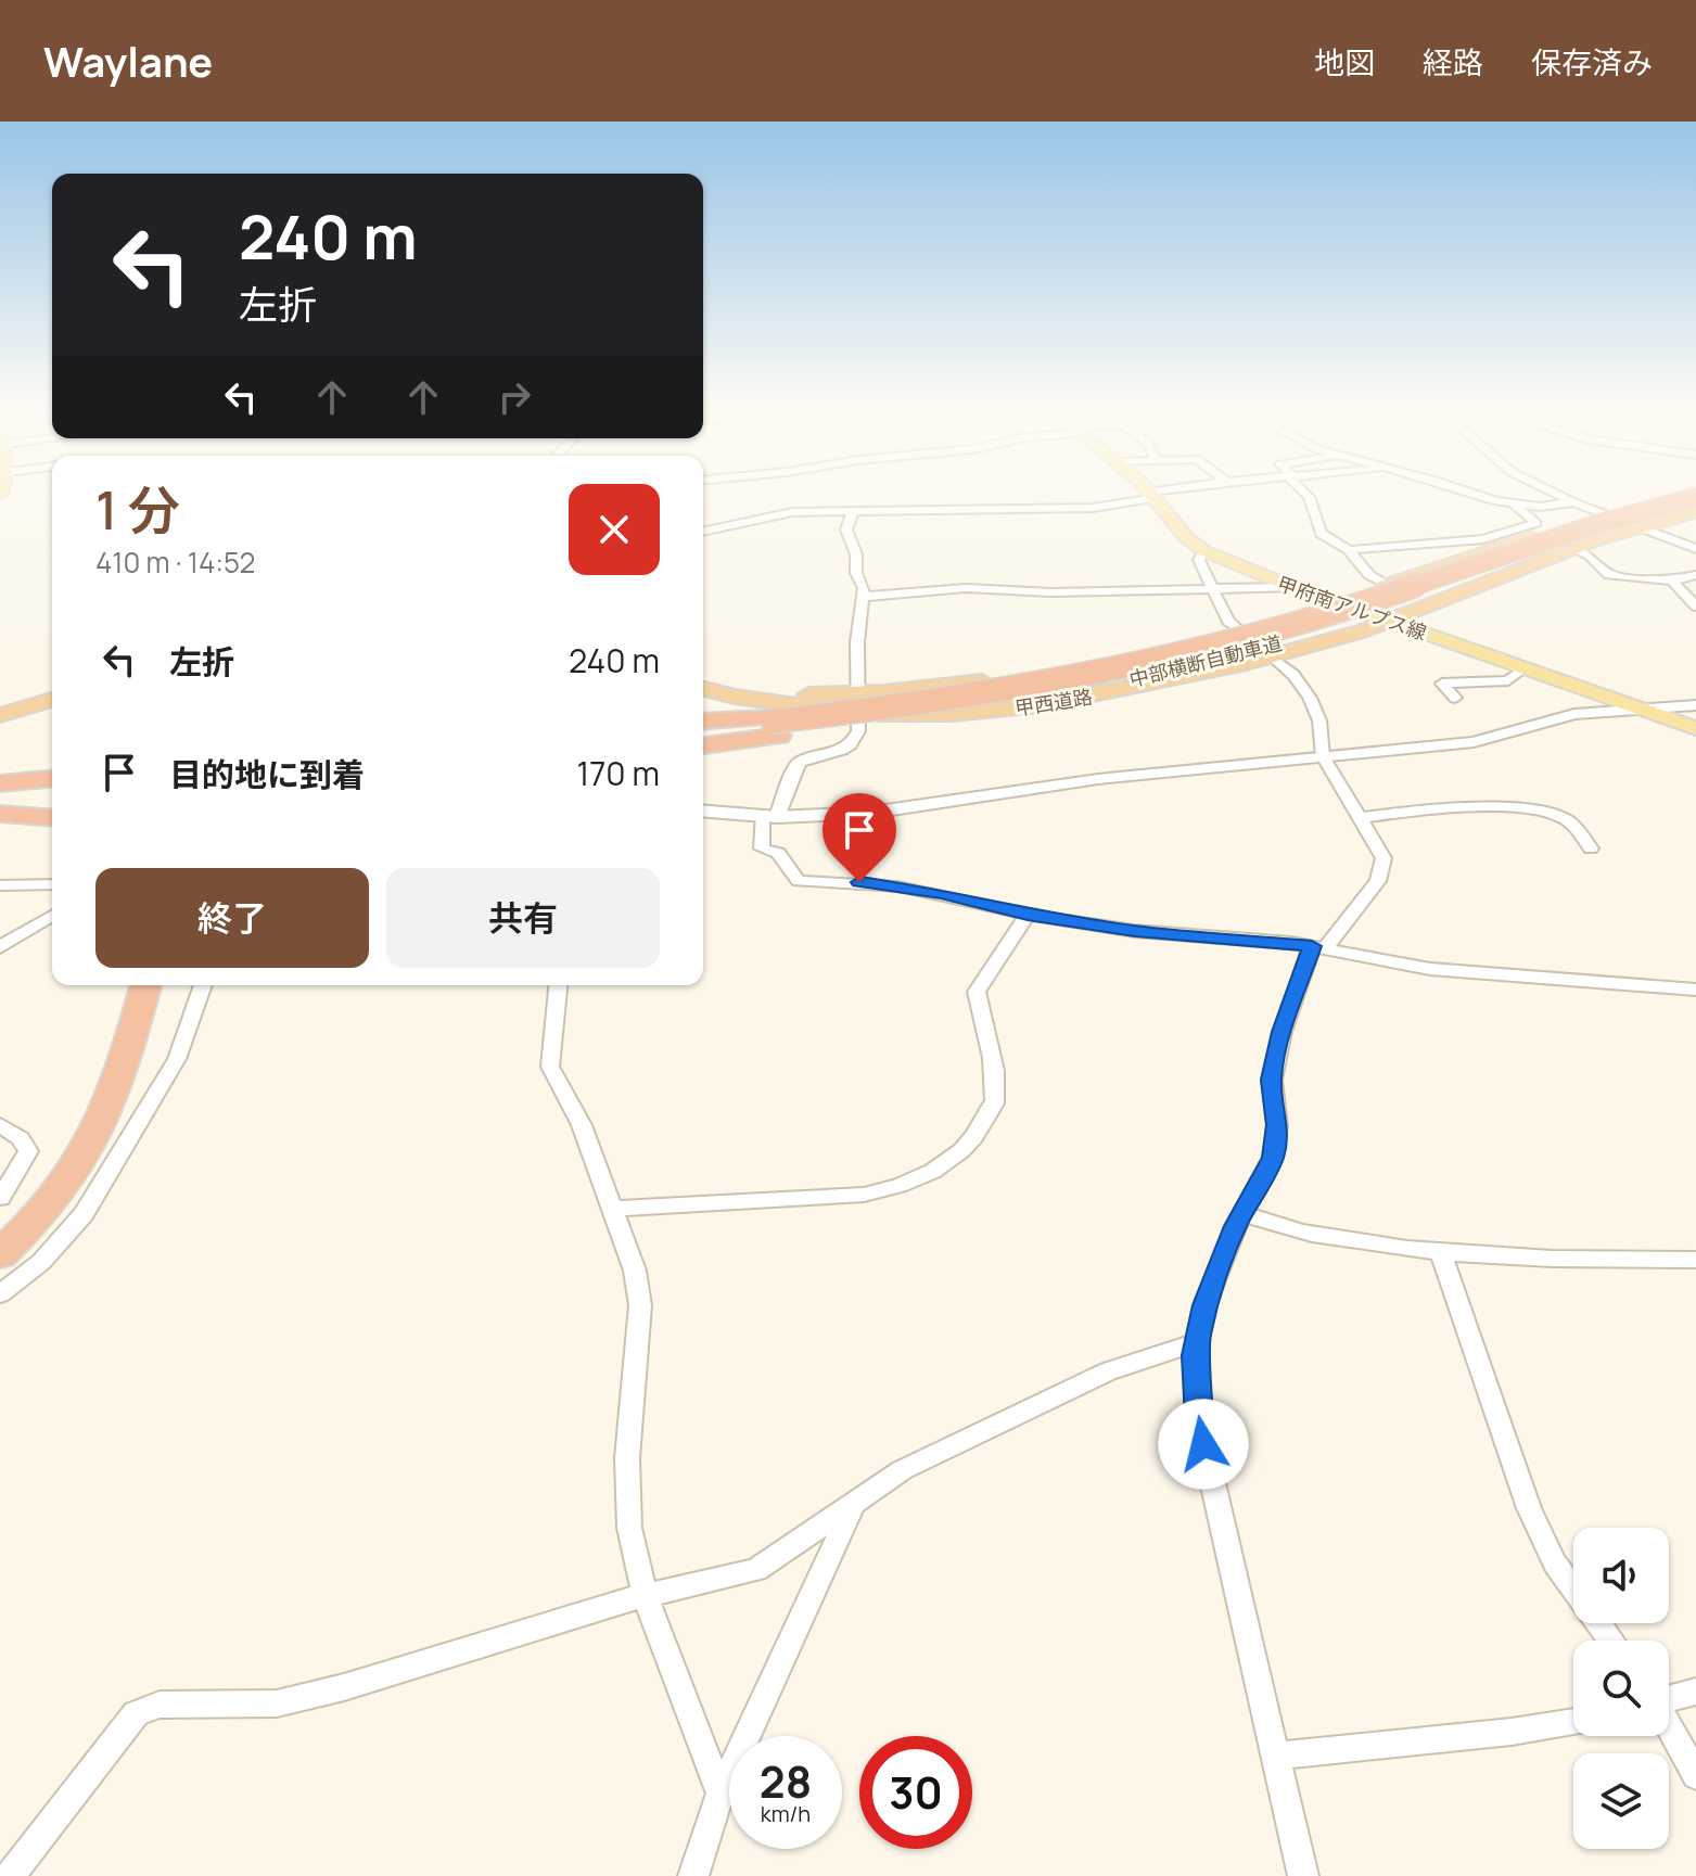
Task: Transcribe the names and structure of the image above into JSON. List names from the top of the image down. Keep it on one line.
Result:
{"streets":{"highway":["中部横断自動車道","甲西道路"],"main road":["甲府南アルプス線"]},"crossings":[["甲府南アルプス線","甲西道路"],["中部横断自動車道","甲西道路"]],"page":{"header":"Waylane","nav":["地図","経路","保存済み"],"turn":["240 m","左折"],"heading":["1 分","410 m · 14:52"],"list":[{"name":"左折","value":"240 m"},{"name":"目的地に到着","value":"170 m"}],"buttons":["終了","共有"],"speed":"28 km/h","limit":"30"}}
